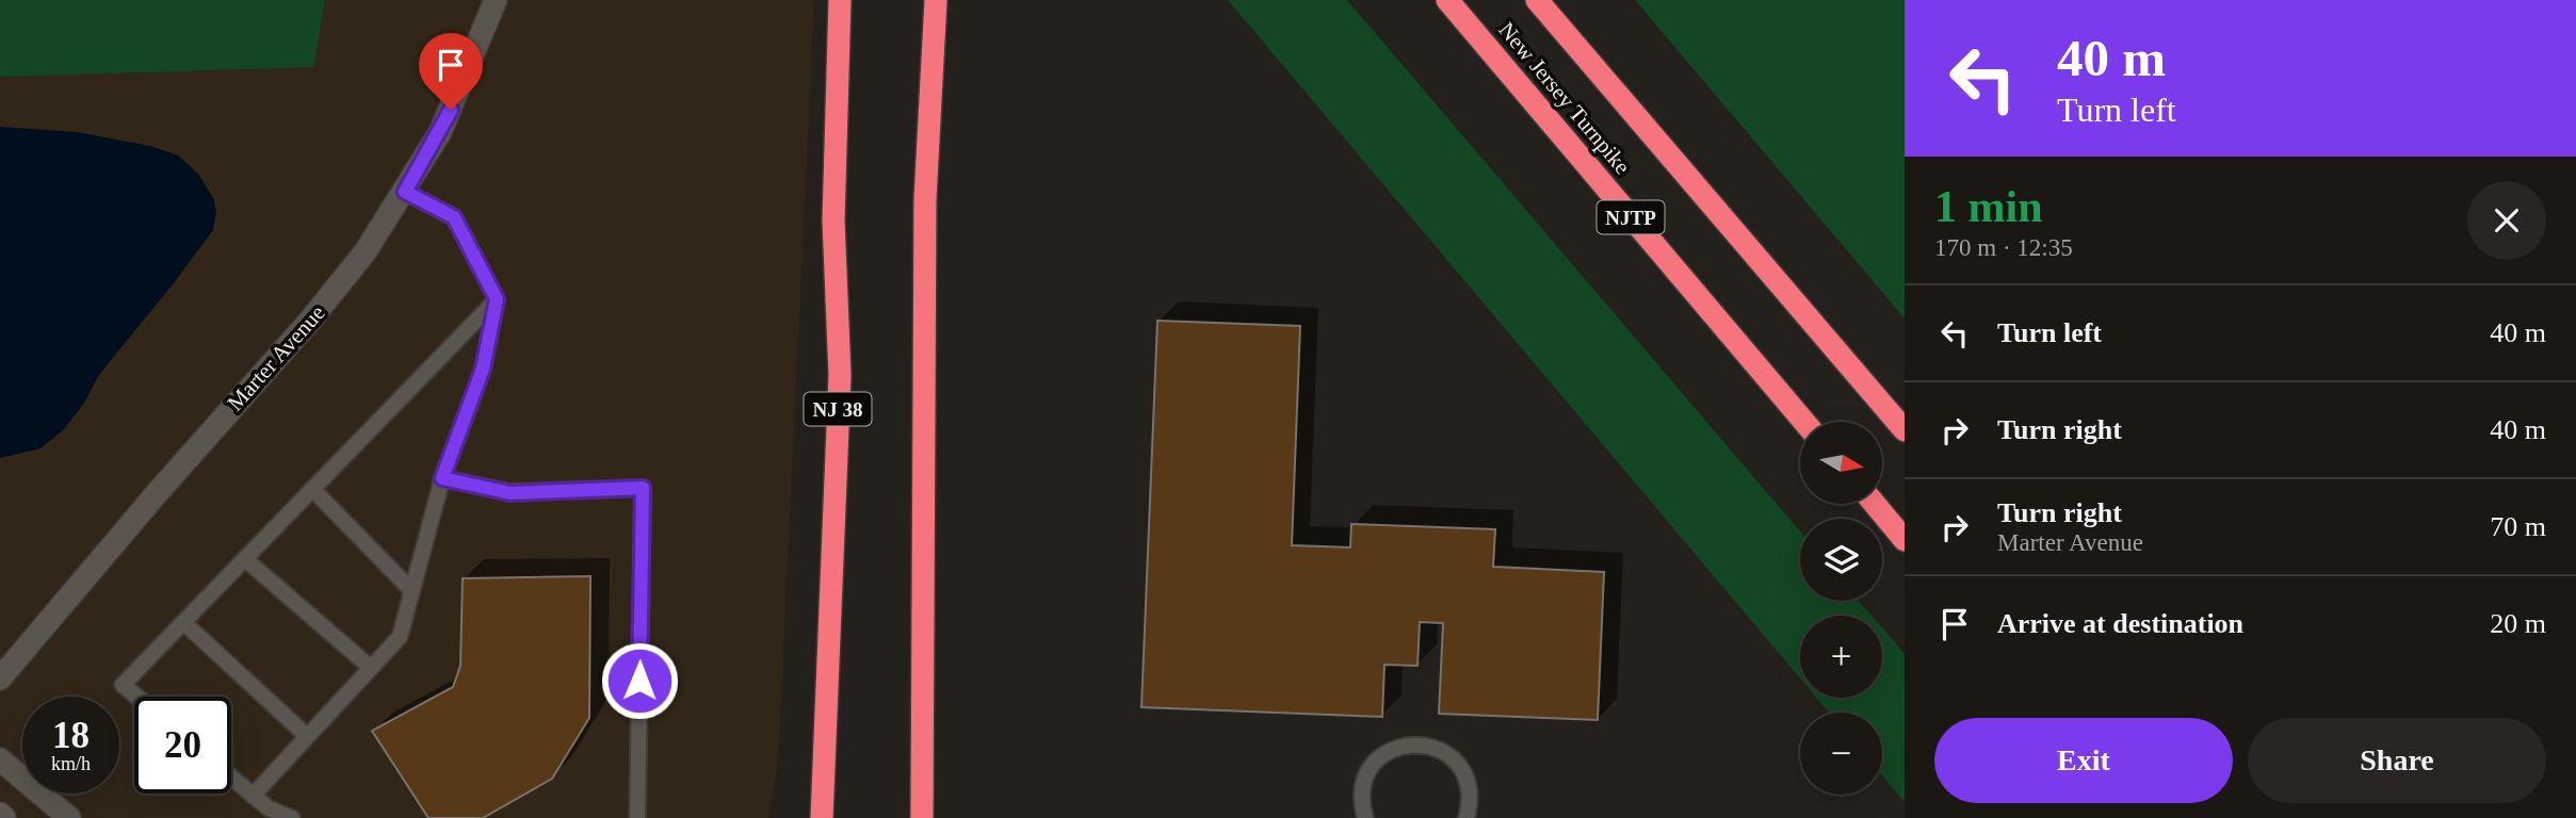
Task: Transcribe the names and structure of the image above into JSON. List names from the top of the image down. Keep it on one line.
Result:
{"streets":{"highway":["New Jersey Turnpike","NJTP","NJ 38"],"street":["Marter Avenue"]},"north":"right","page":{"turn":["40 m","Turn left"],"heading":["1 min","170 m · 12:35"],"list":[{"name":"Turn left","value":"40 m"},{"name":"Turn right","value":"40 m"},{"name":"Turn right","note":"Marter Avenue","value":"70 m"},{"name":"Arrive at destination","value":"20 m"}],"map_buttons":["+","−"],"speed":"18 km/h","limit":"20","buttons":["Exit","Share"]}}
